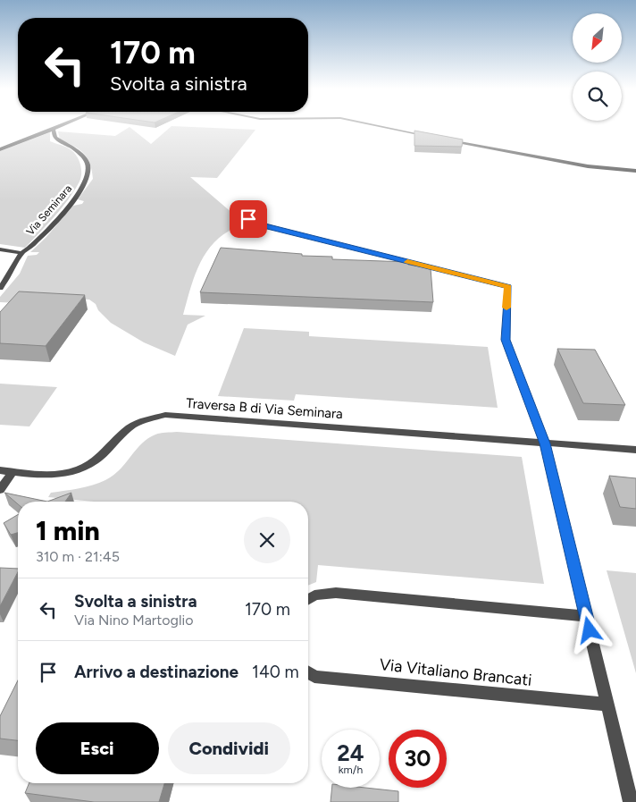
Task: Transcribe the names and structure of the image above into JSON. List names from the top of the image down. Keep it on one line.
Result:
{"streets":{"street":["Via Seminara","Traversa B di Via Seminara","Via Vitaliano Brancati"]},"north":"bottom left","page":{"turn":["170 m","Svolta a sinistra"],"heading":["1 min","310 m · 21:45"],"list":[{"name":"Svolta a sinistra","note":"Via Nino Martoglio","value":"170 m"},{"name":"Arrivo a destinazione","value":"140 m"}],"buttons":["Esci","Condividi"],"speed":"24 km/h","limit":"30"}}
